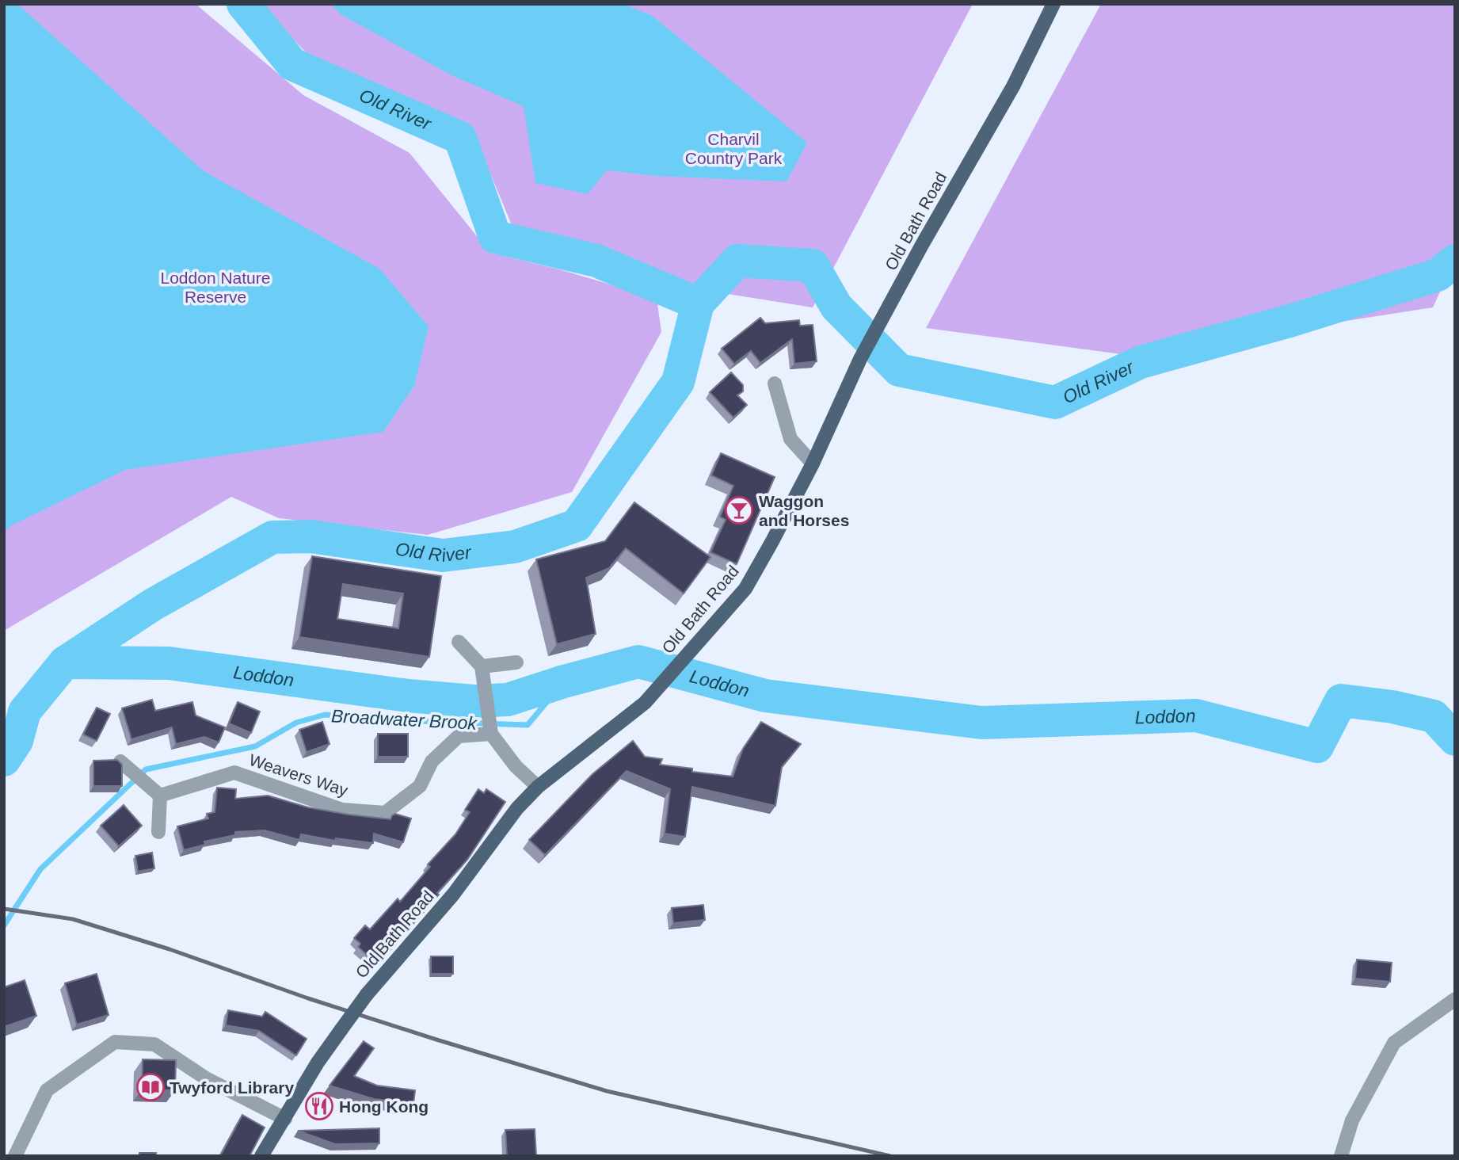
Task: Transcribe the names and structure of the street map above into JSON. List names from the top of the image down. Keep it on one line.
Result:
{"streets":{"main road":["Old Bath Road"],"street":["Weavers Way"]},"water":["Old River","Loddon","Broadwater Brook"],"parks":["Charvil Country Park","Loddon Nature Reserve"],"places":{"bar":["Waggon and Horses"],"library":["Twyford Library"],"restaurant":["Hong Kong"]}}
